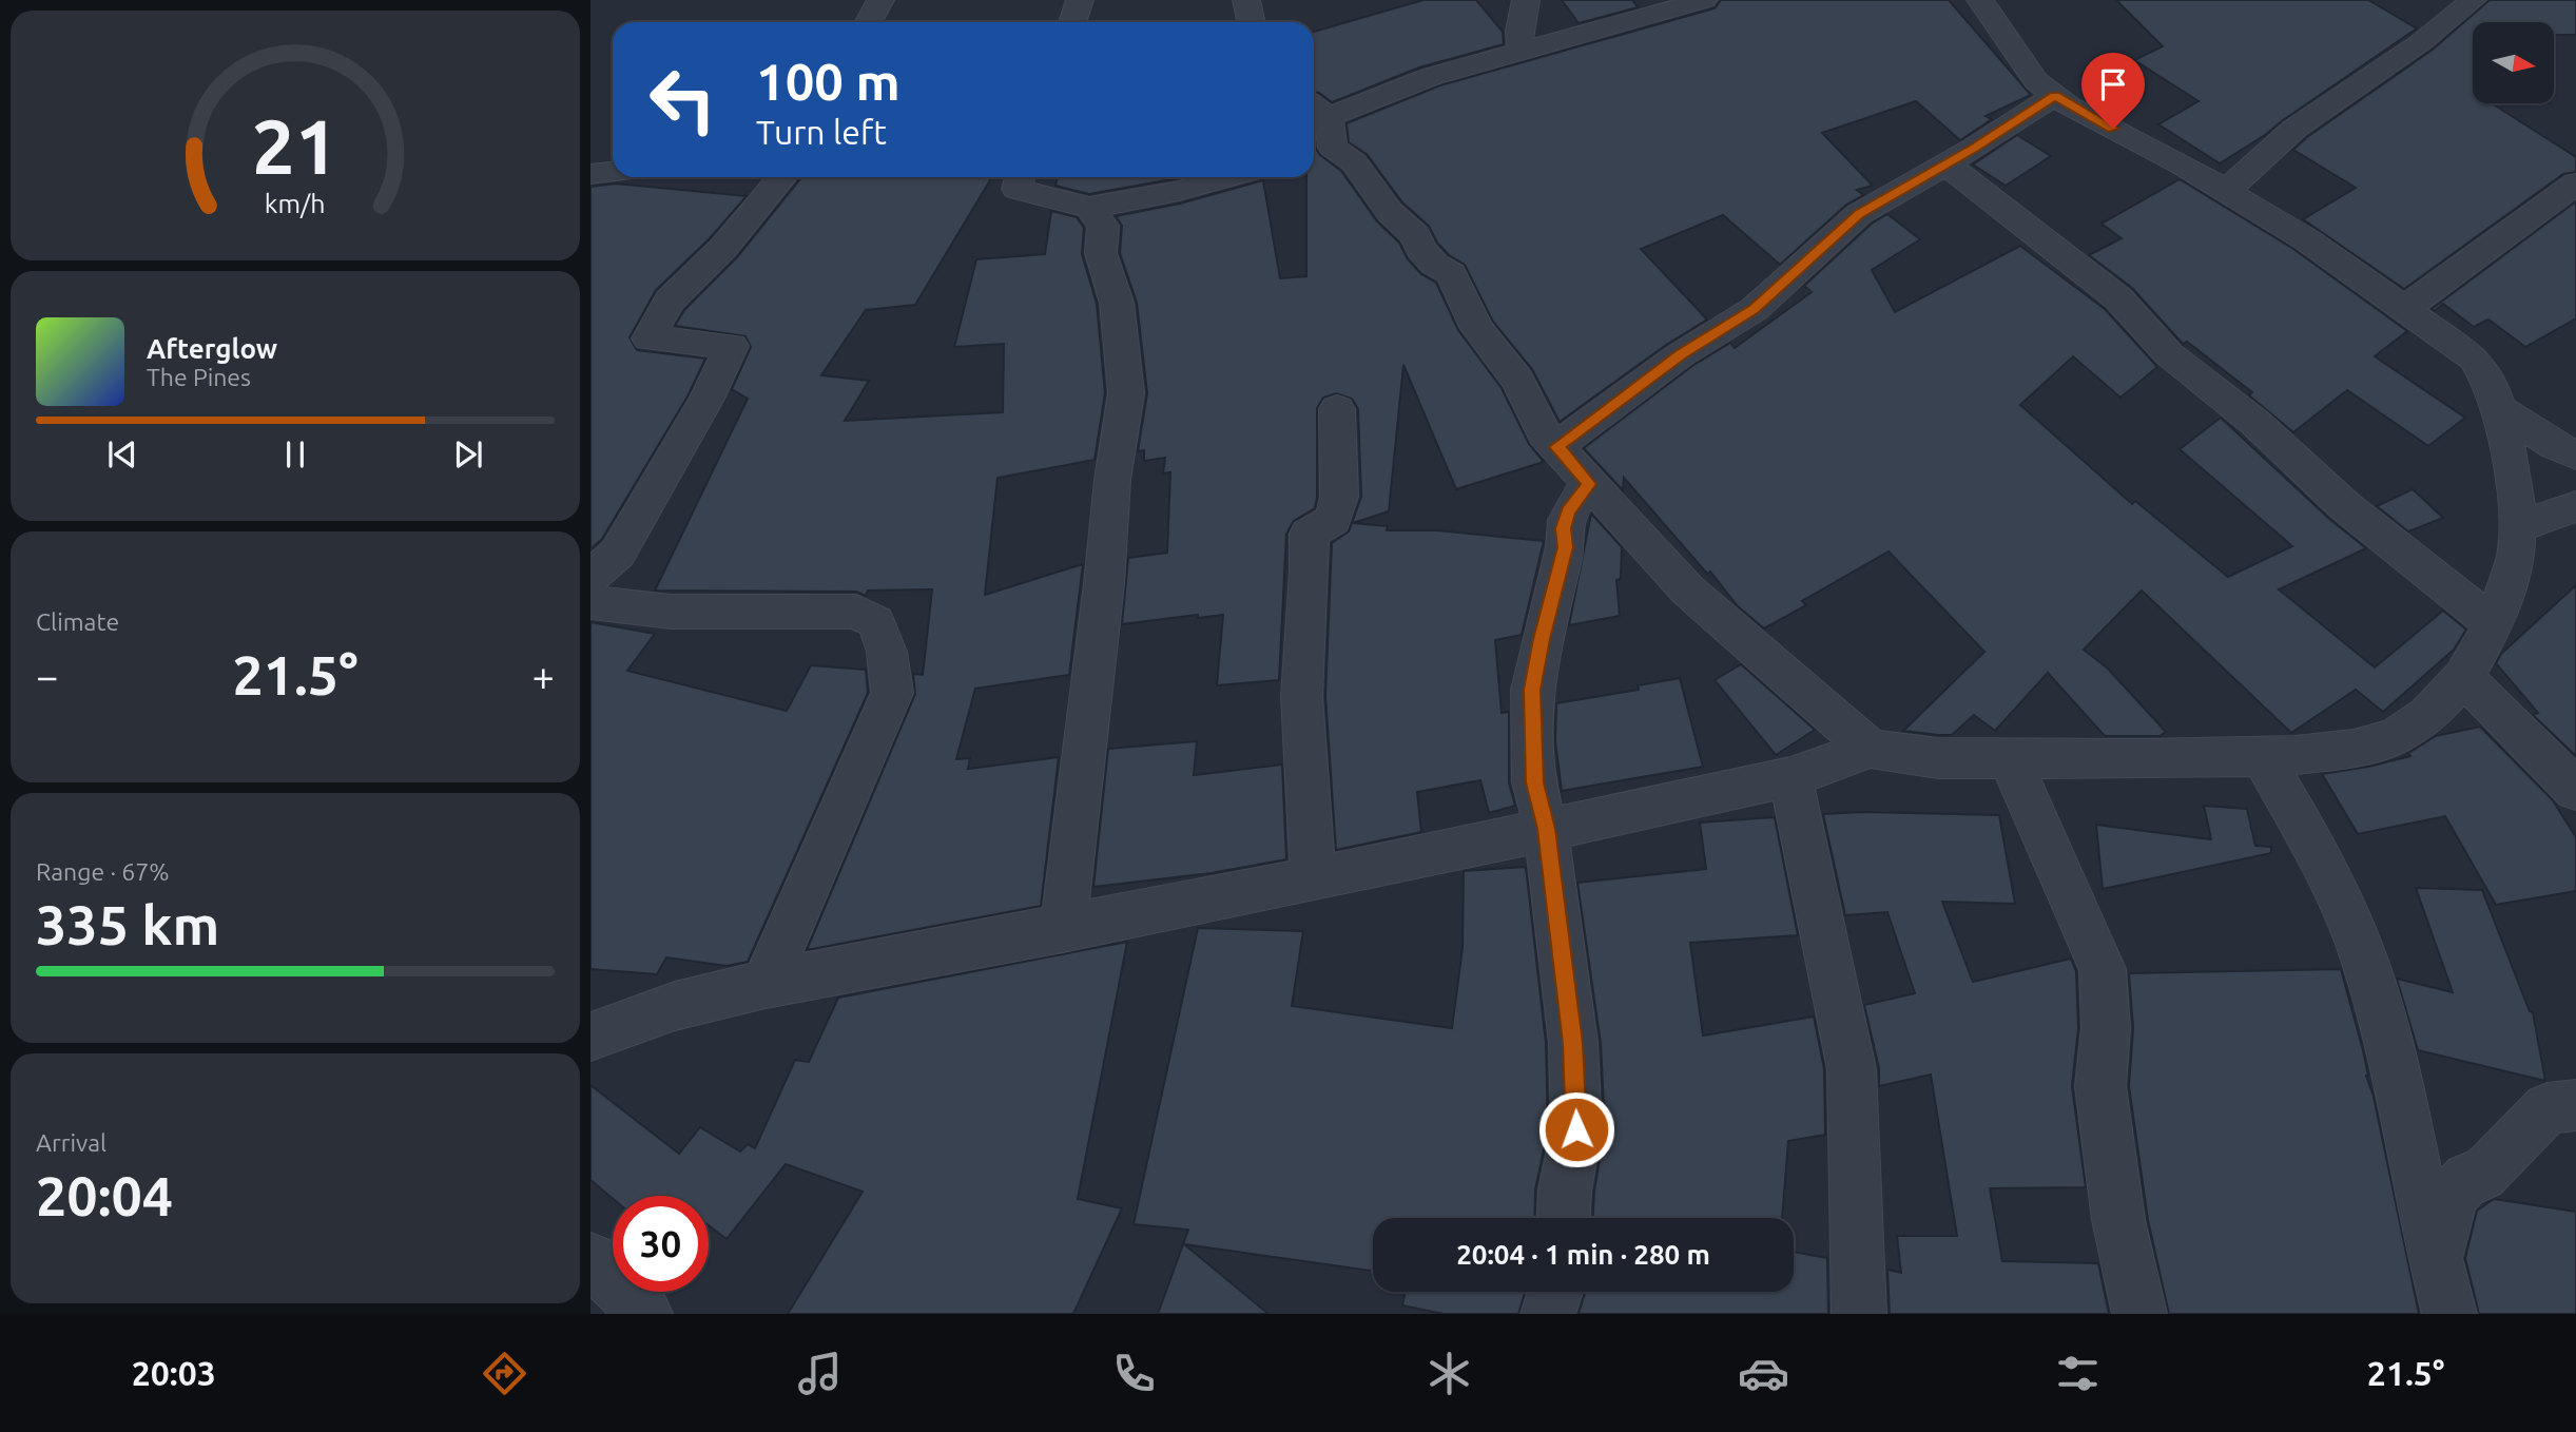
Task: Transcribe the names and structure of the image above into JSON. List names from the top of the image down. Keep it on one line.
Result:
{"north":"right","page":{"turn":["100 m","Turn left"],"song":["Afterglow","The Pines"],"tile":["Climate",["Range · 67%","335 km"],["Arrival","20:04"]],"heat":["−","21.5°","+"],"limit":"30","trip":"20:04 · 1 min · 280 m","tabs":["20:03","21.5°"],"gauge":["21","km/h"]}}
